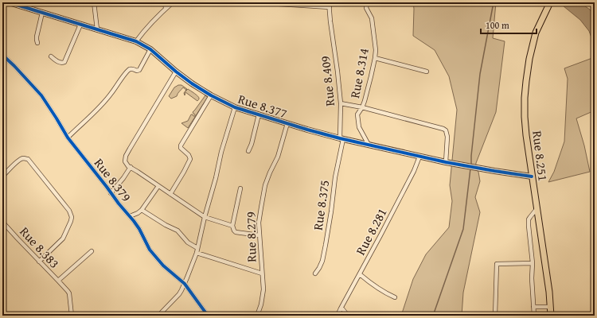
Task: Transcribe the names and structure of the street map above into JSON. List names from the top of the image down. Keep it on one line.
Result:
{"streets":{"highway":["Rue 8.251"],"street":["Rue 8.314","Rue 8.409","Rue 8.377","Rue 8.379","Rue 8.375","Rue 8.281","Rue 8.279","Rue 8.383"]},"crossings":[["Rue 8.314","Rue 8.377"],["Rue 8.409","Rue 8.377"],["Rue 8.409","Rue 8.375"],["Rue 8.377","Rue 8.251"],["Rue 8.377","Rue 8.375"],["Rue 8.377","Rue 8.281"],["Rue 8.377","Rue 8.279"]],"scale_bar":"100 m"}
